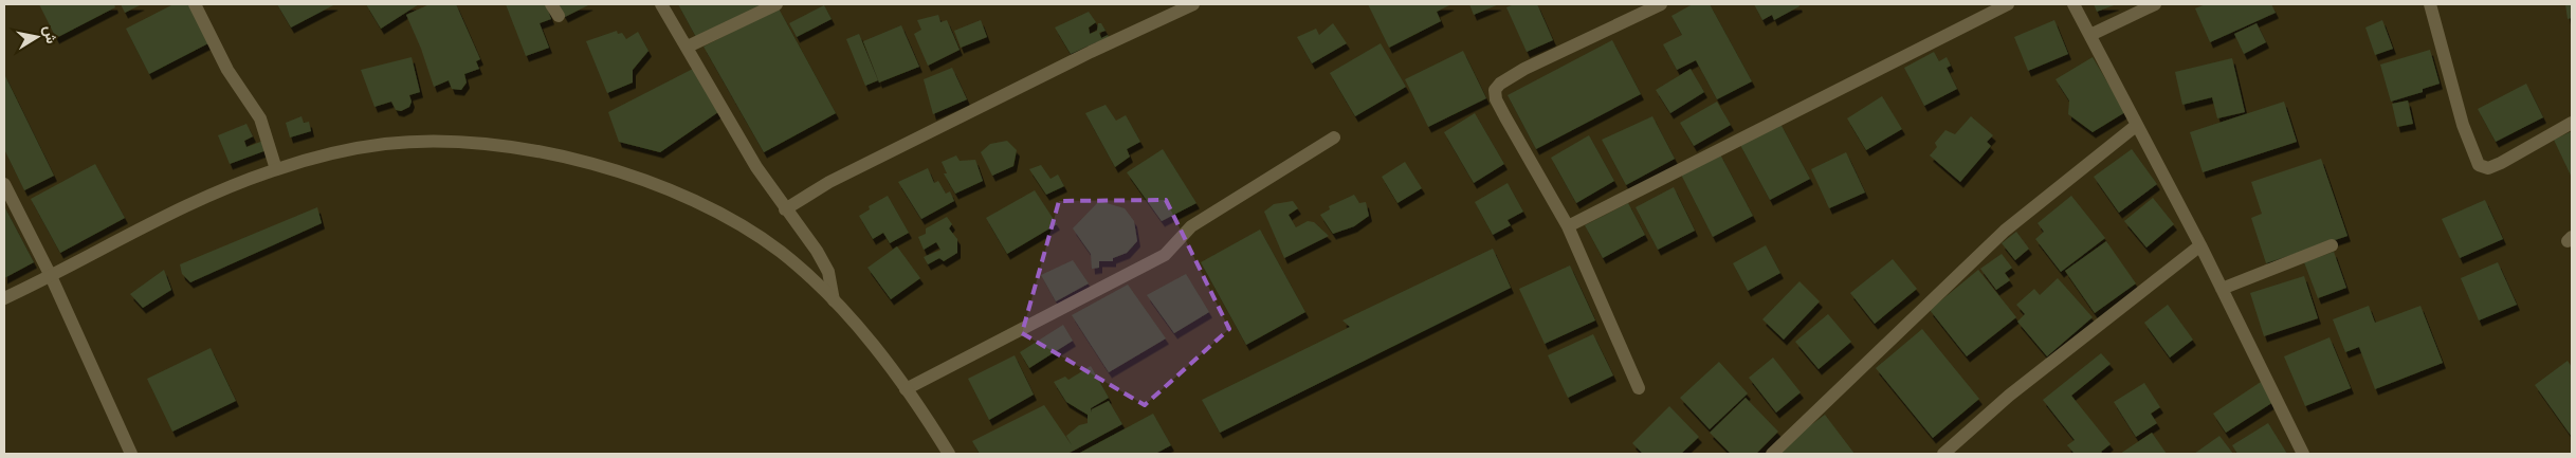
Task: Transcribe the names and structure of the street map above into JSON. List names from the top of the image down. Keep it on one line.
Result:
{"north":"right"}
